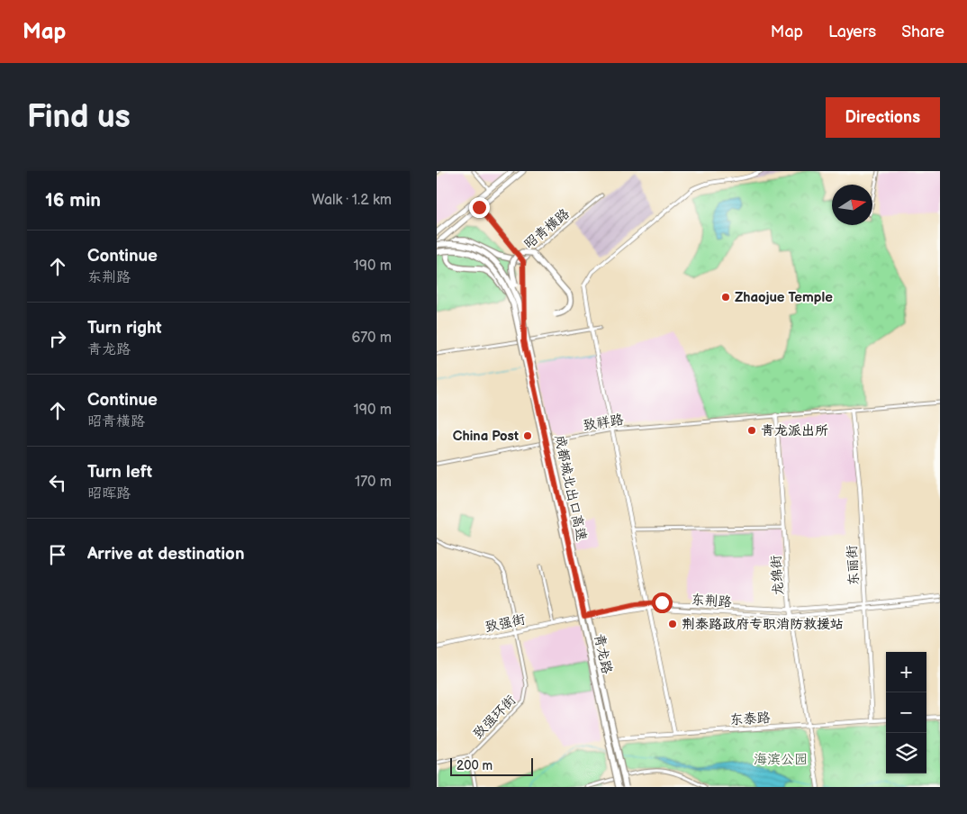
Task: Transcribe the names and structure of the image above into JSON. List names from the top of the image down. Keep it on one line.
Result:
{"streets":{"highway":["成都城北出口高速"],"street":["昭青横路","致祥路","东丽街","龙绵街","东荆路","致强街","青龙路","致强环街","东泰路"]},"crossings":[["昭青横路","青龙路"],["致祥路","东丽街"],["致祥路","龙绵街"],["致祥路","青龙路"],["东丽街","东荆路"],["东丽街","东泰路"],["龙绵街","东荆路"],["龙绵街","东泰路"],["东荆路","致强街"],["东荆路","青龙路"],["致强街","致强环街"],["青龙路","东泰路"]],"parks":["海滨公园"],"places":["Zhaojue Temple","青龙派出所","China Post","荆泰路政府专职消防救援站"],"scale_bar":"200 m","north":"right","page":{"header":"Map","nav":["Map","Layers","Share"],"buttons":"Directions","title":"Find us","heading":["16 min","Walk · 1.2 km"],"list":[["Continue","东荆路","190 m"],["Turn right","青龙路","670 m"],["Continue","昭青横路","190 m"],["Turn left","昭晖路","170 m"],"Arrive at destination"],"map_buttons":["+","−"],"scale":"200 m"}}
